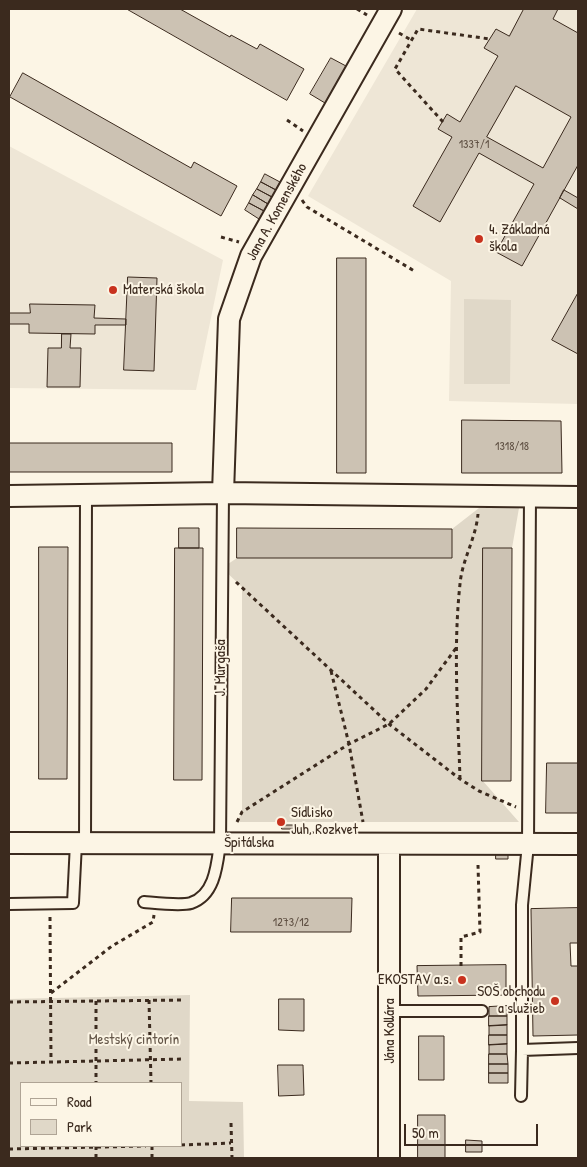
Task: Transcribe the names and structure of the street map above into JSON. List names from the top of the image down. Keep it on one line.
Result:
{"streets":{"street":["Jana A. Komenského","Špitálska","Jána Kollára"],"lane":["J. Murgaša"]},"crossings":[["Jana A. Komenského","J. Murgaša"],["J. Murgaša","Špitálska"],["Špitálska","Jána Kollára"]],"parks":["Mestský cintorín"],"places":["4. Základná škola","Materská škola","Sídlisko Juh, Rozkvet","EKOSTAV a.s.","SOŠ obchodu a služieb"],"house_numbers":["1337/1","1318/18","1273/12"],"legend":["Road","Park"],"scale_bar":"50 m"}
